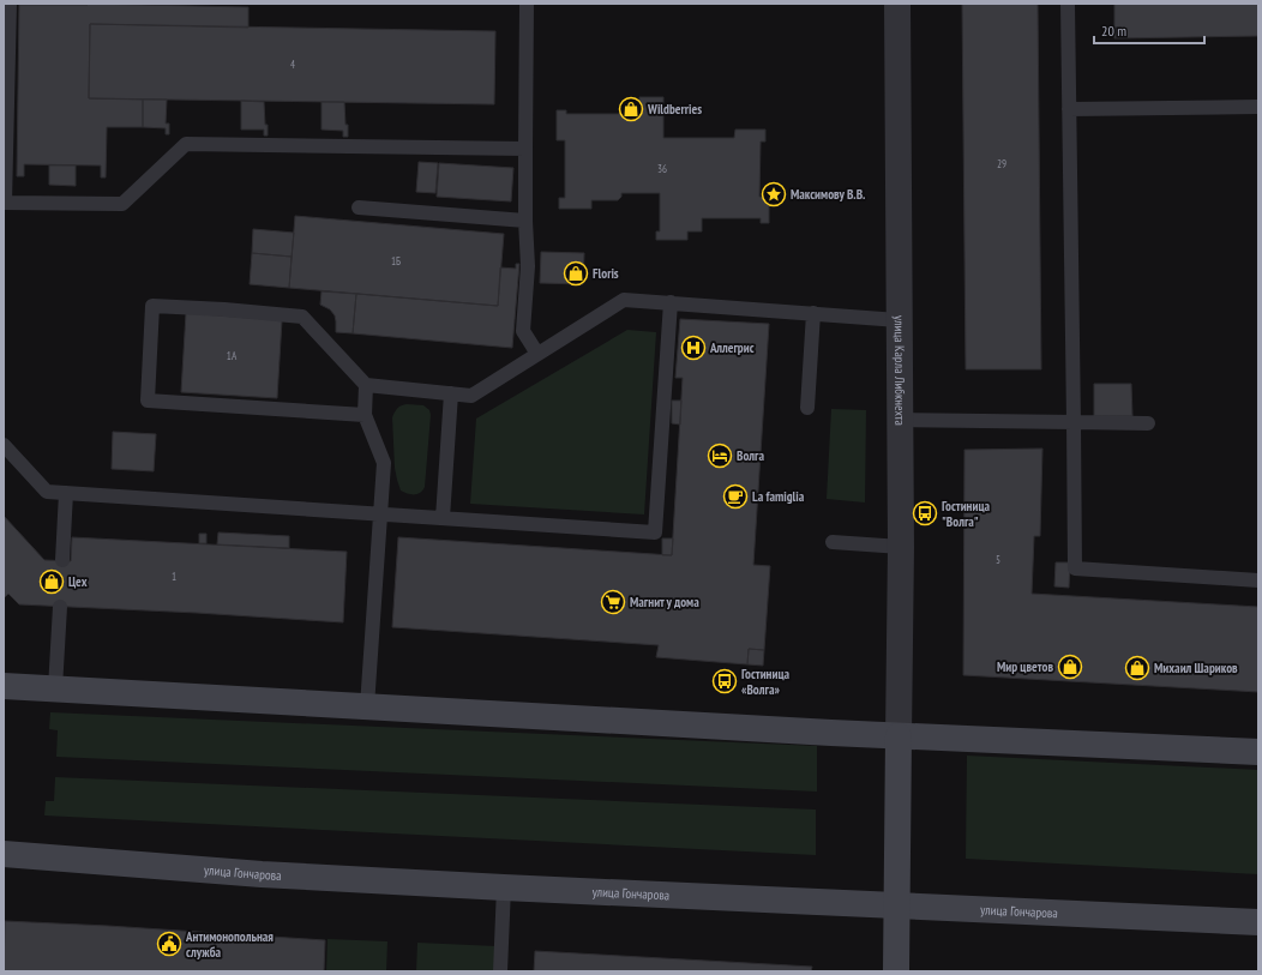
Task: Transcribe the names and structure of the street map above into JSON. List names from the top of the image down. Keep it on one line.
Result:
{"streets":{"main road":["улица Гончарова"],"street":["улица Карла Либкнехта"]},"places":{"shop":["Wildberries","Floris","Цех","Мир цветов","Михаил Шариков"],"place":["Максимову В.В."],"hospital":["Аллегрис"],"hotel":["Волга"],"cafe":["La famiglia"],"bus stop":["Гостиница \"Волга\"","Гостиница «Волга»"],"supermarket":["Магнит у дома"],"public building":["Антимонопольная служба"]},"house_numbers":["4","29","36","1Б","1А","5","1"],"scale_bar":"20 m"}
